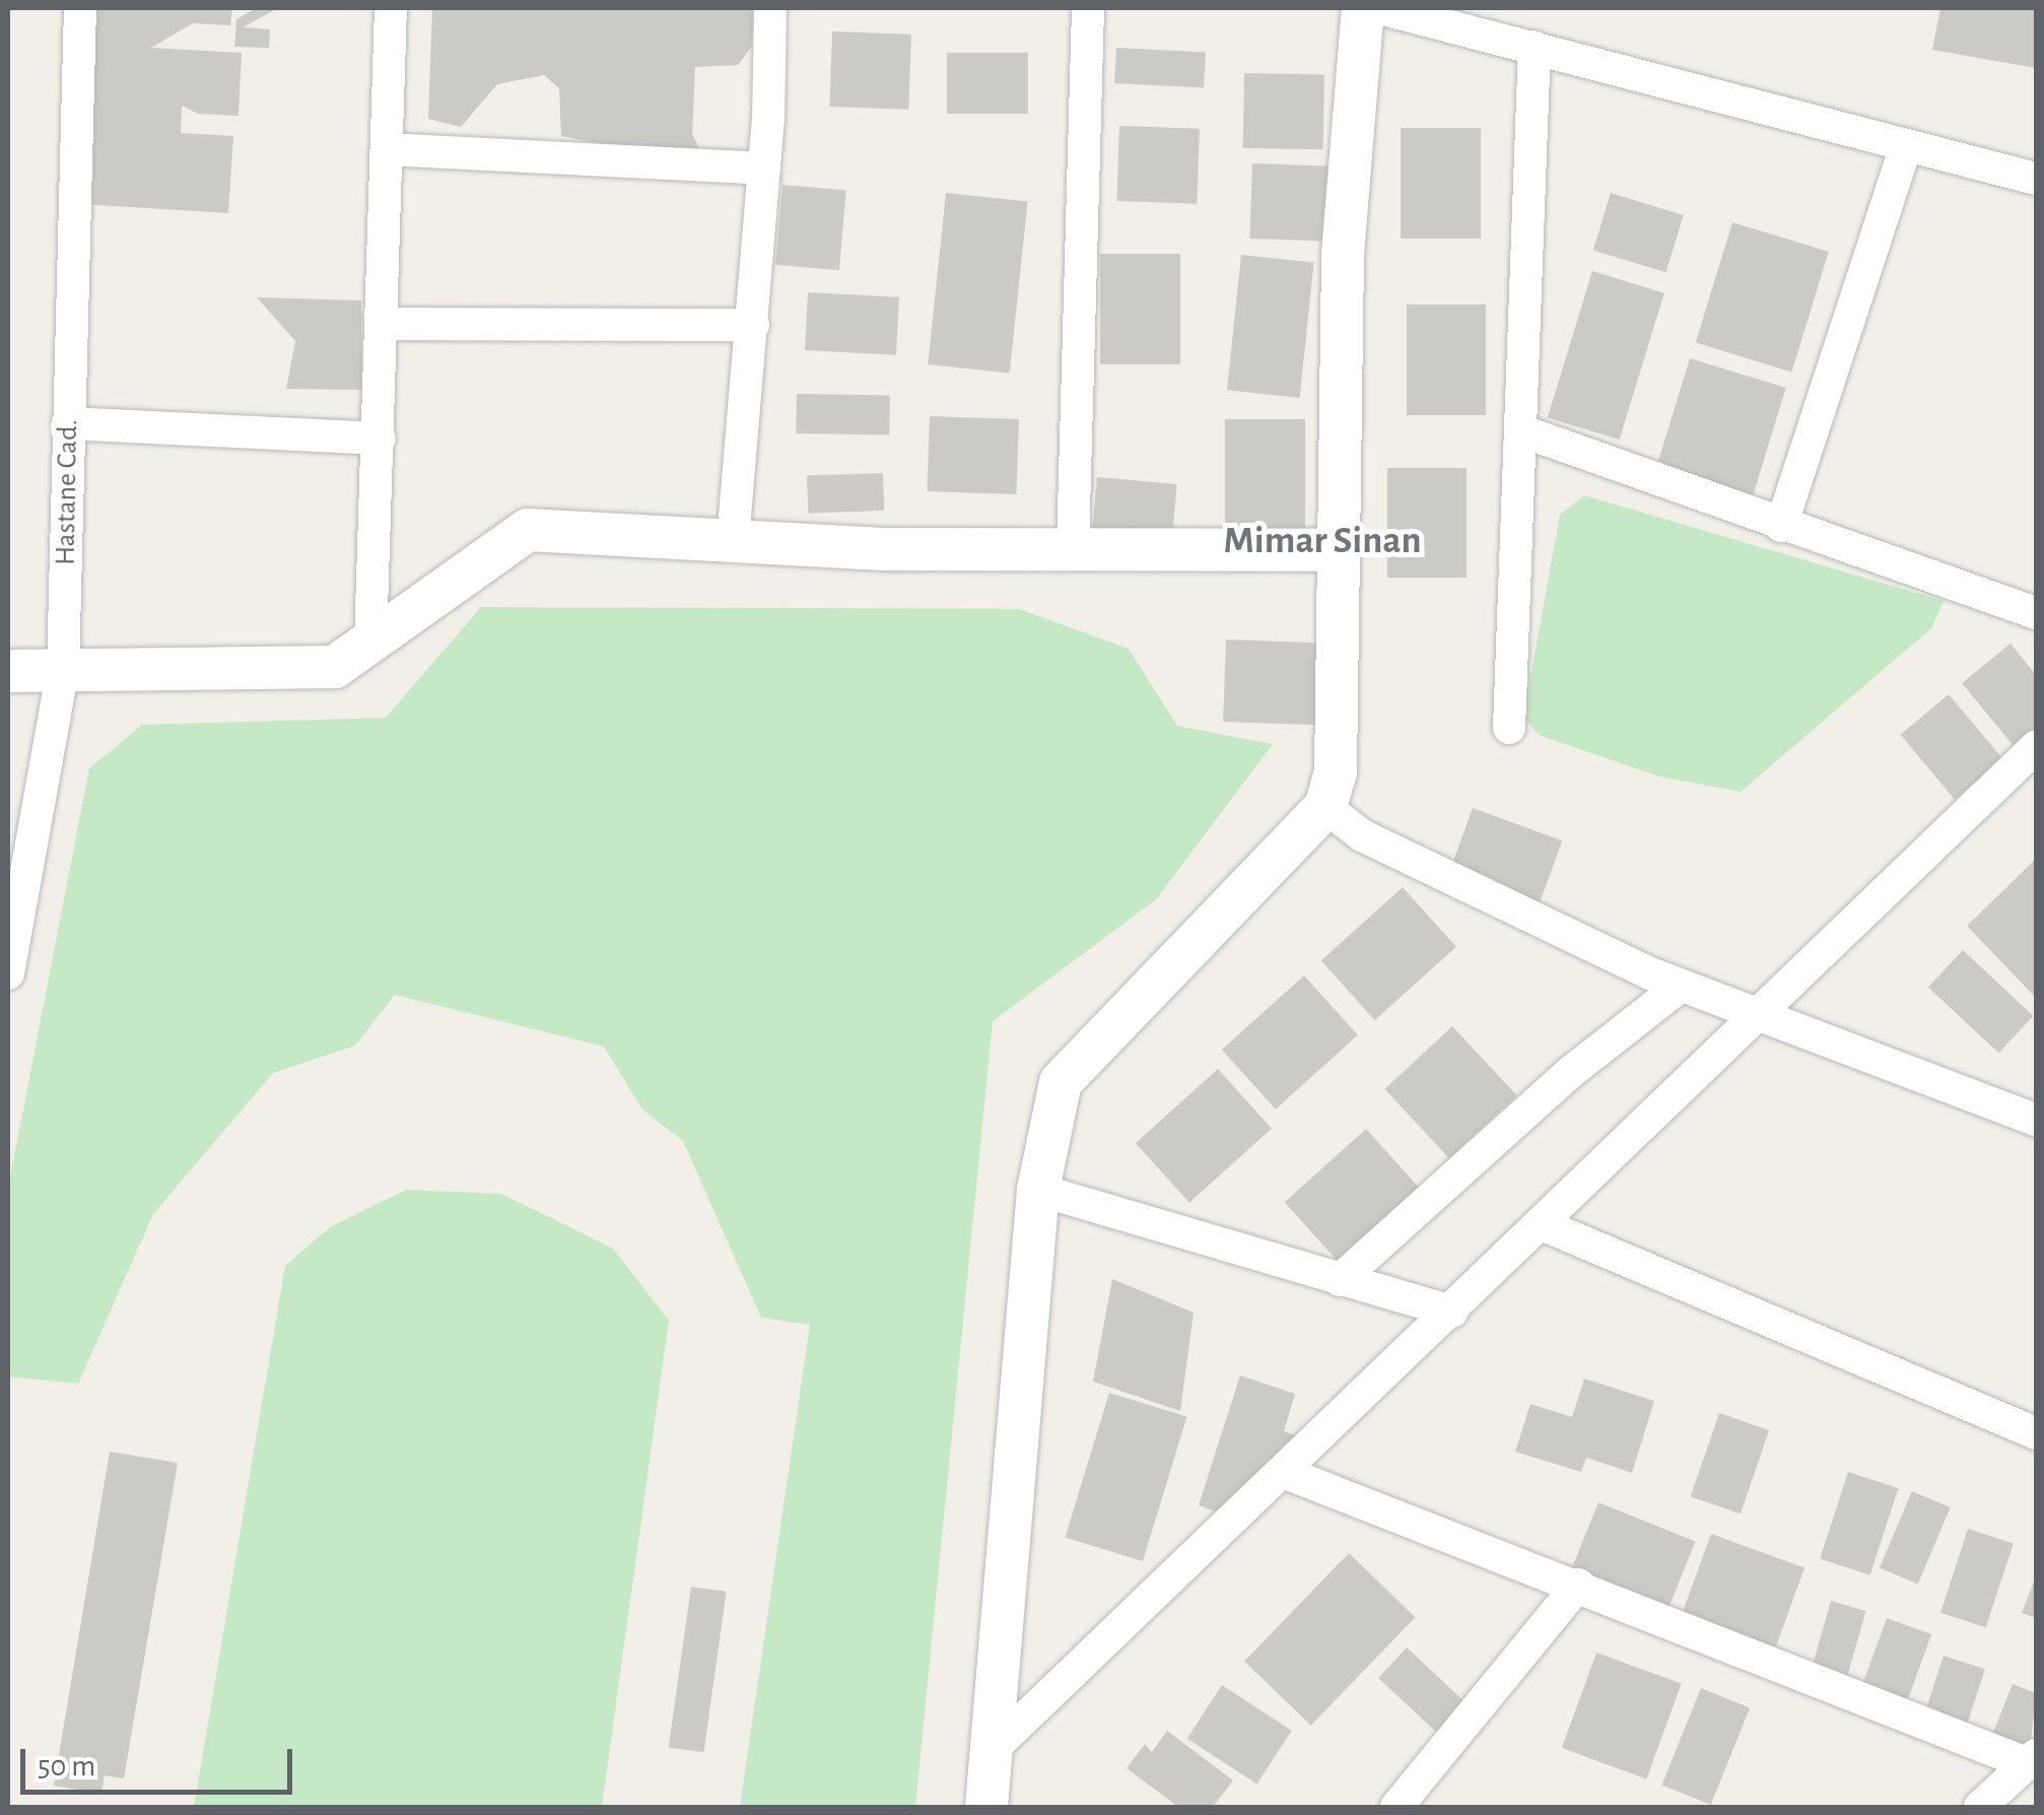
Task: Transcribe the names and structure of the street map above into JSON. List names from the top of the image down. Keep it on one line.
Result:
{"streets":{"street":["Hastane Cad."]},"districts":["Mimar Sinan"],"scale_bar":"50 m"}
